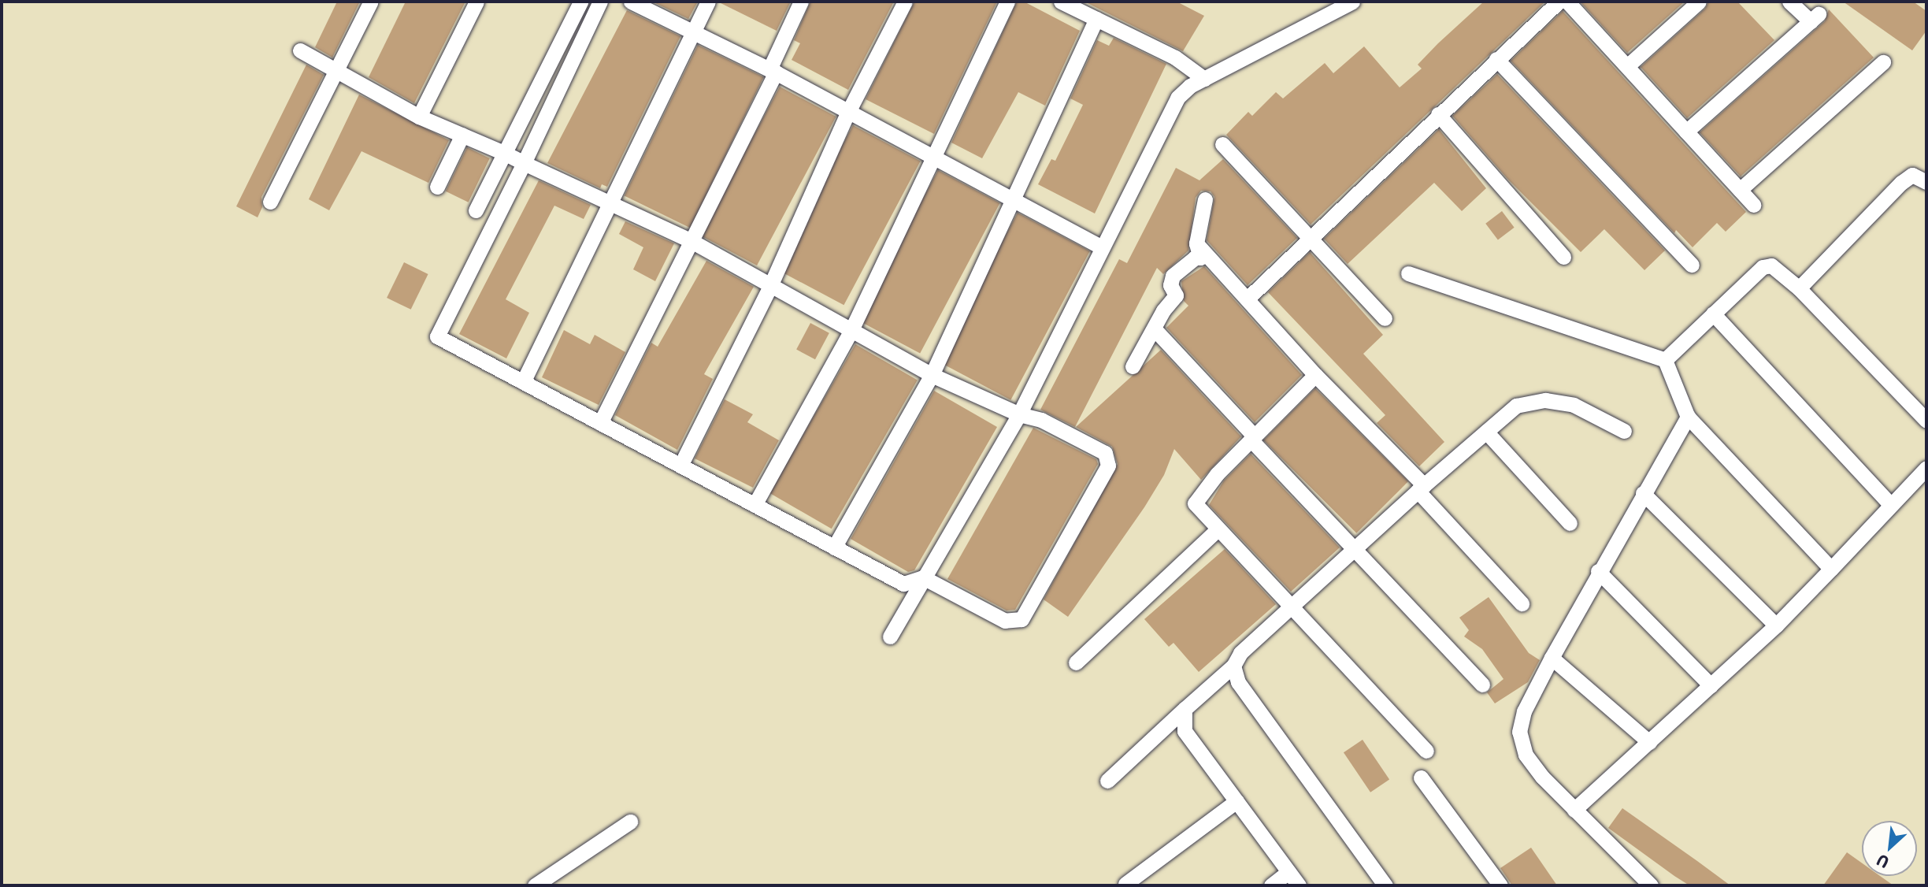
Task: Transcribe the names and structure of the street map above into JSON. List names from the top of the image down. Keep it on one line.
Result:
{"north":"bottom left"}
